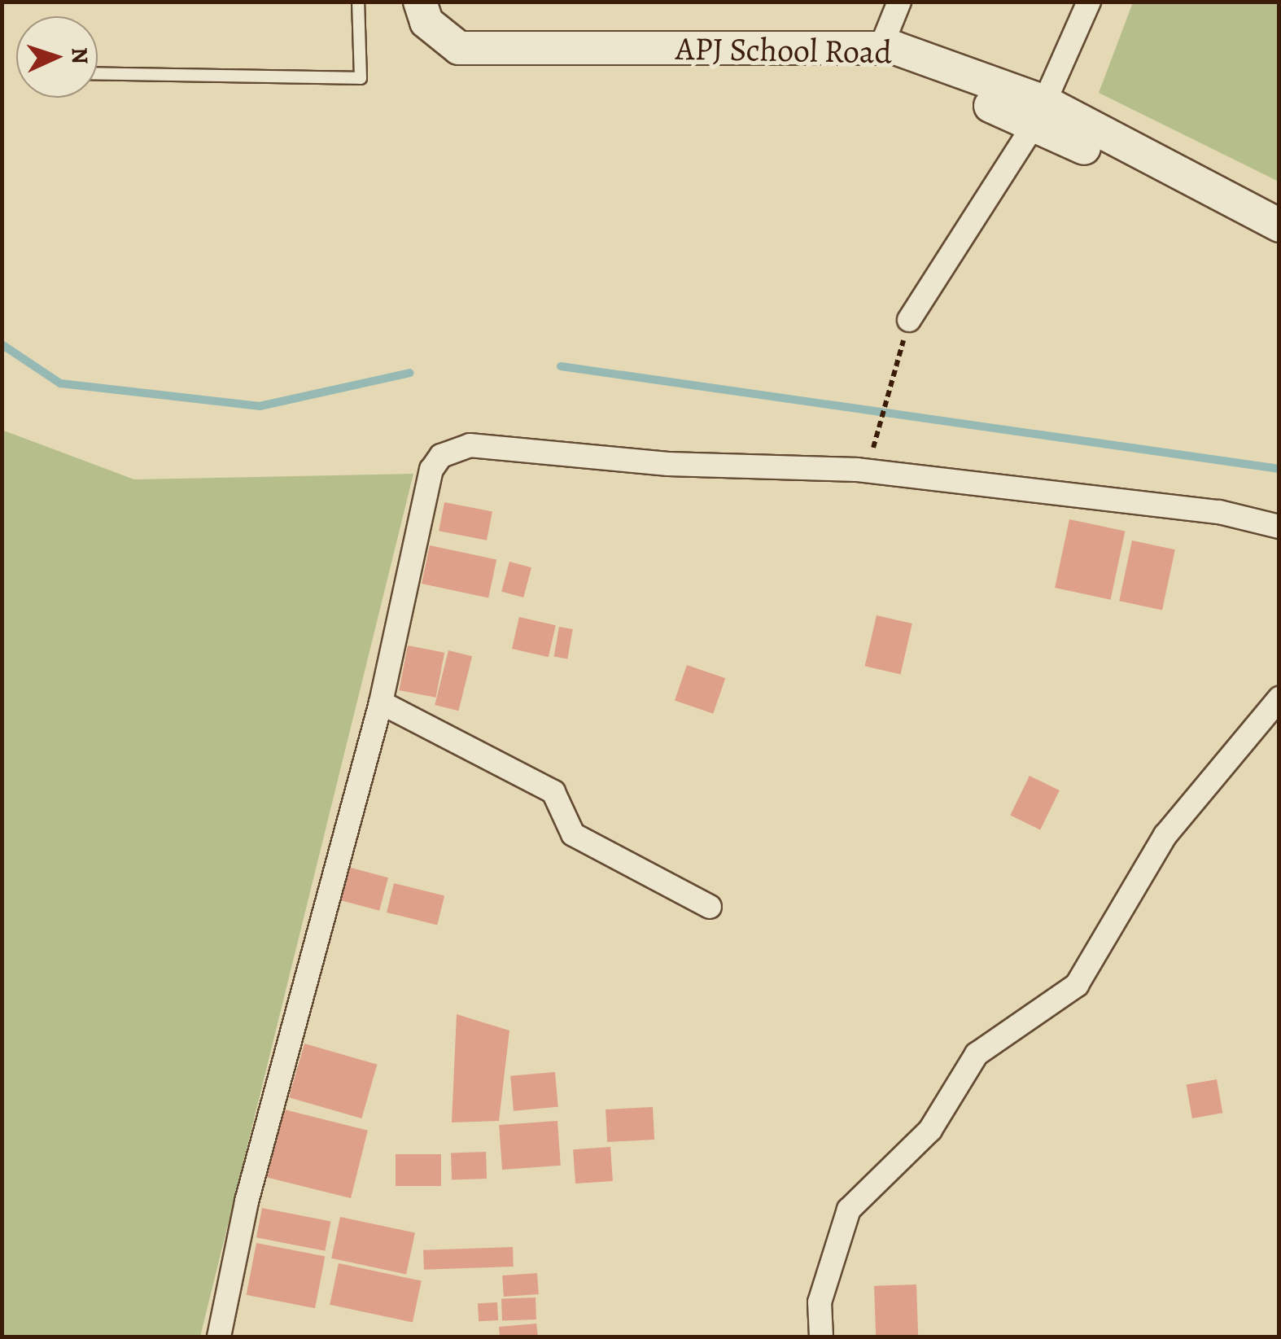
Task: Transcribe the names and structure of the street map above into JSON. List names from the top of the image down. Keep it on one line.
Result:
{"streets":{"street":["APJ School Road"]},"north":"right"}
